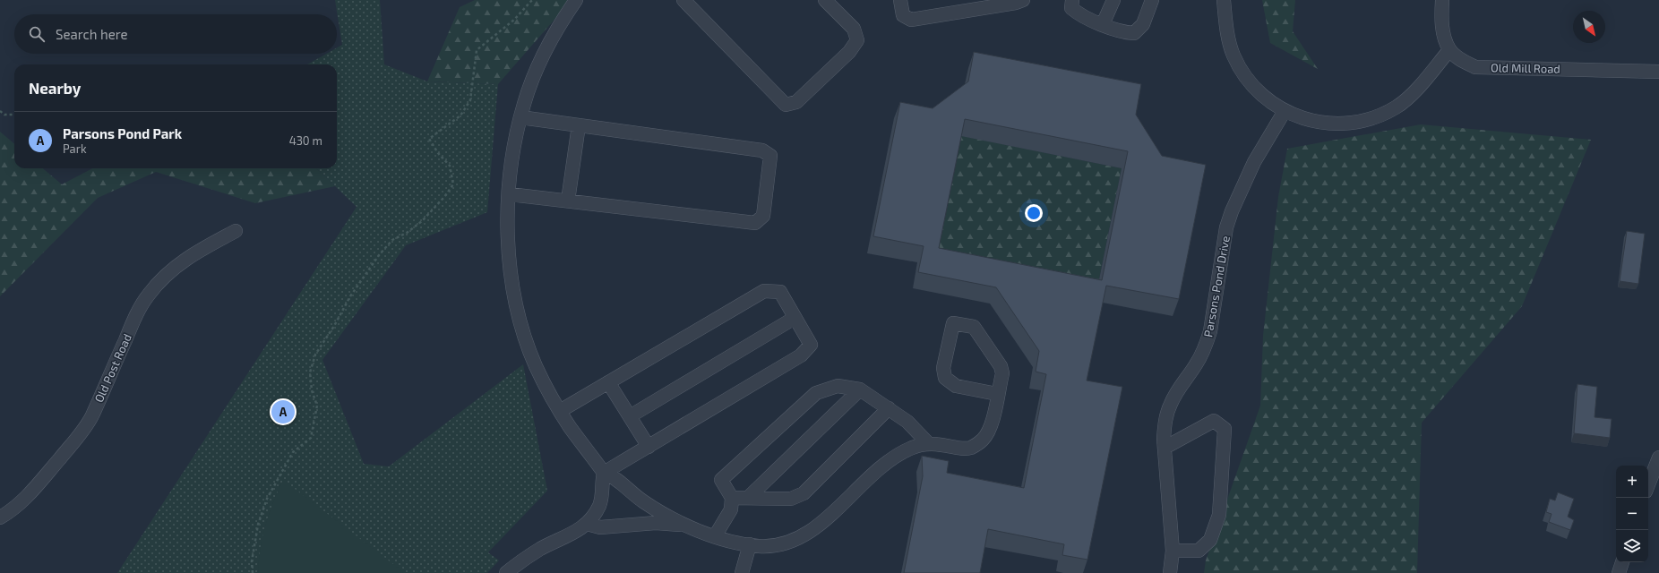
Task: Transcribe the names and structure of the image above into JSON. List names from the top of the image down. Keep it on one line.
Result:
{"streets":{"street":["Old Mill Road","Parsons Pond Drive","Old Post Road"]},"north":"bottom right","page":{"search":"Search here","heading":"Nearby","list":[{"mark":"A","name":"Parsons Pond Park","note":"Park","value":"430 m"}],"pins":"A","map_buttons":["+","−"]}}
